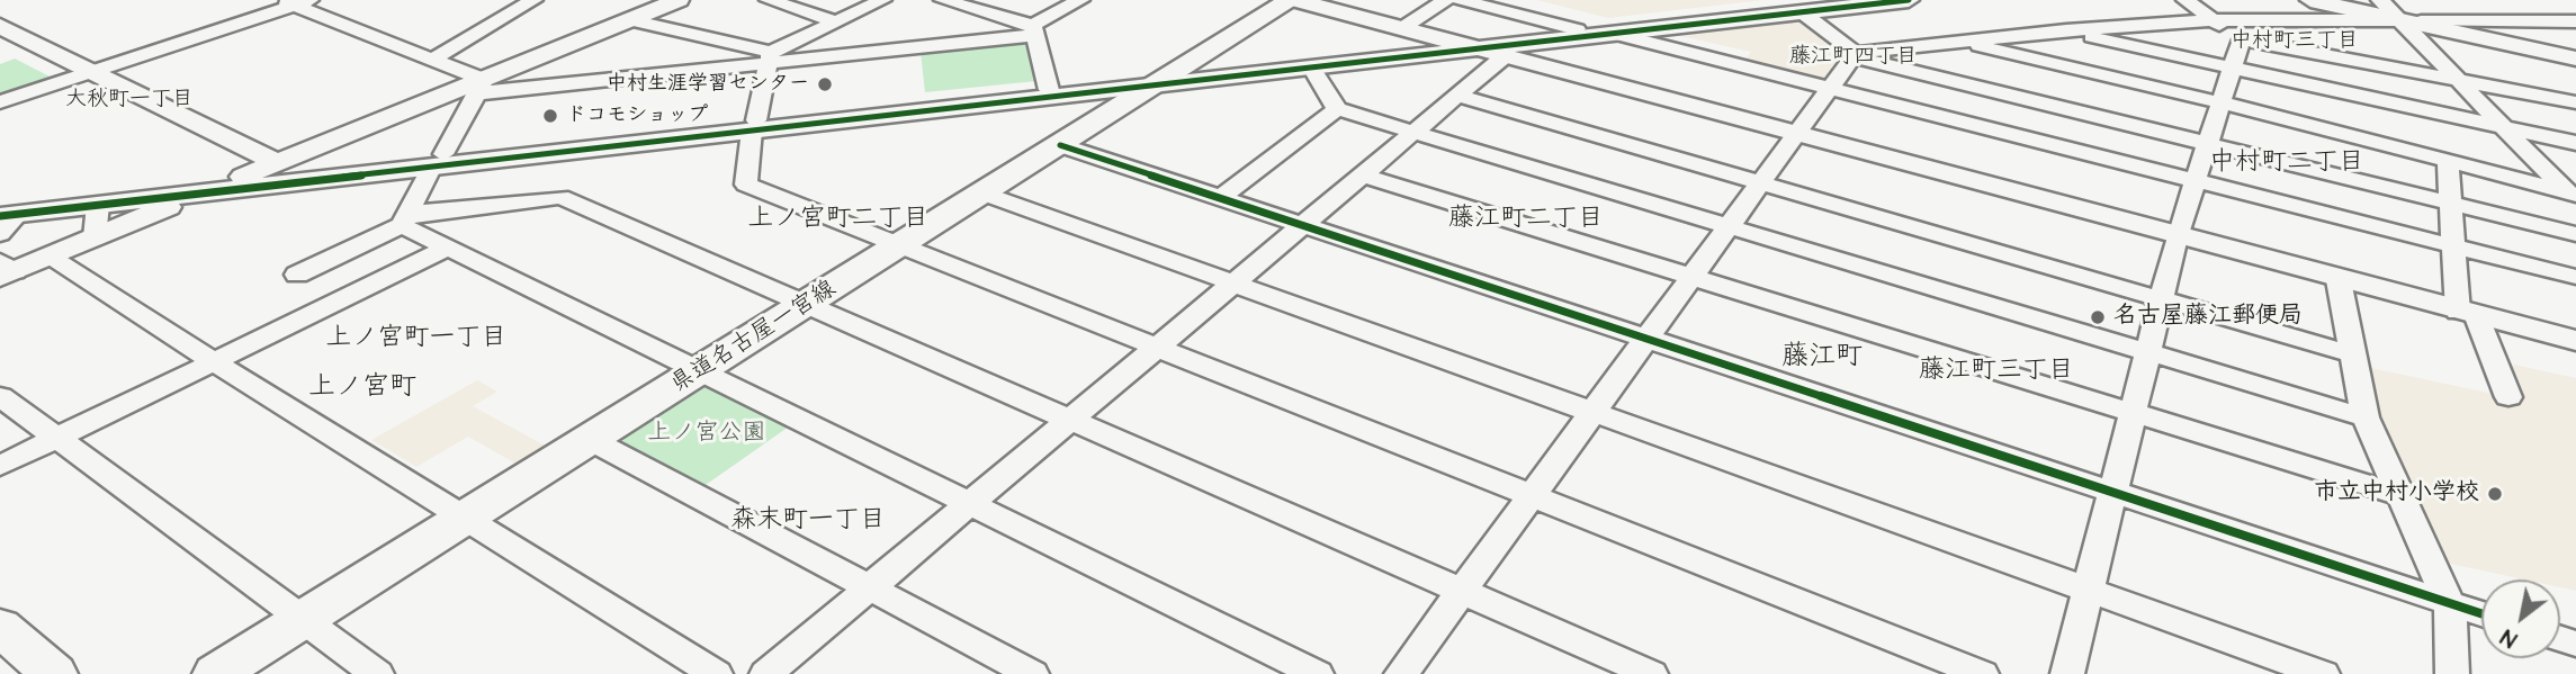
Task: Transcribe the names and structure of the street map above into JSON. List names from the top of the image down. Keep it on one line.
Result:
{"streets":{"main road":["県道名古屋一宮線"]},"districts":["中村町三丁目","藤江町四丁目","大秋町一丁目","中村町二丁目","上ノ宮町二丁目","藤江町二丁目","上ノ宮町一丁目","藤江町","藤江町三丁目","上ノ宮町","森末町一丁目"],"parks":["上ノ宮公園"],"places":["中村生涯学習センター","ドコモショップ","名古屋藤江郵便局","市立中村小学校"],"north":"bottom left"}
